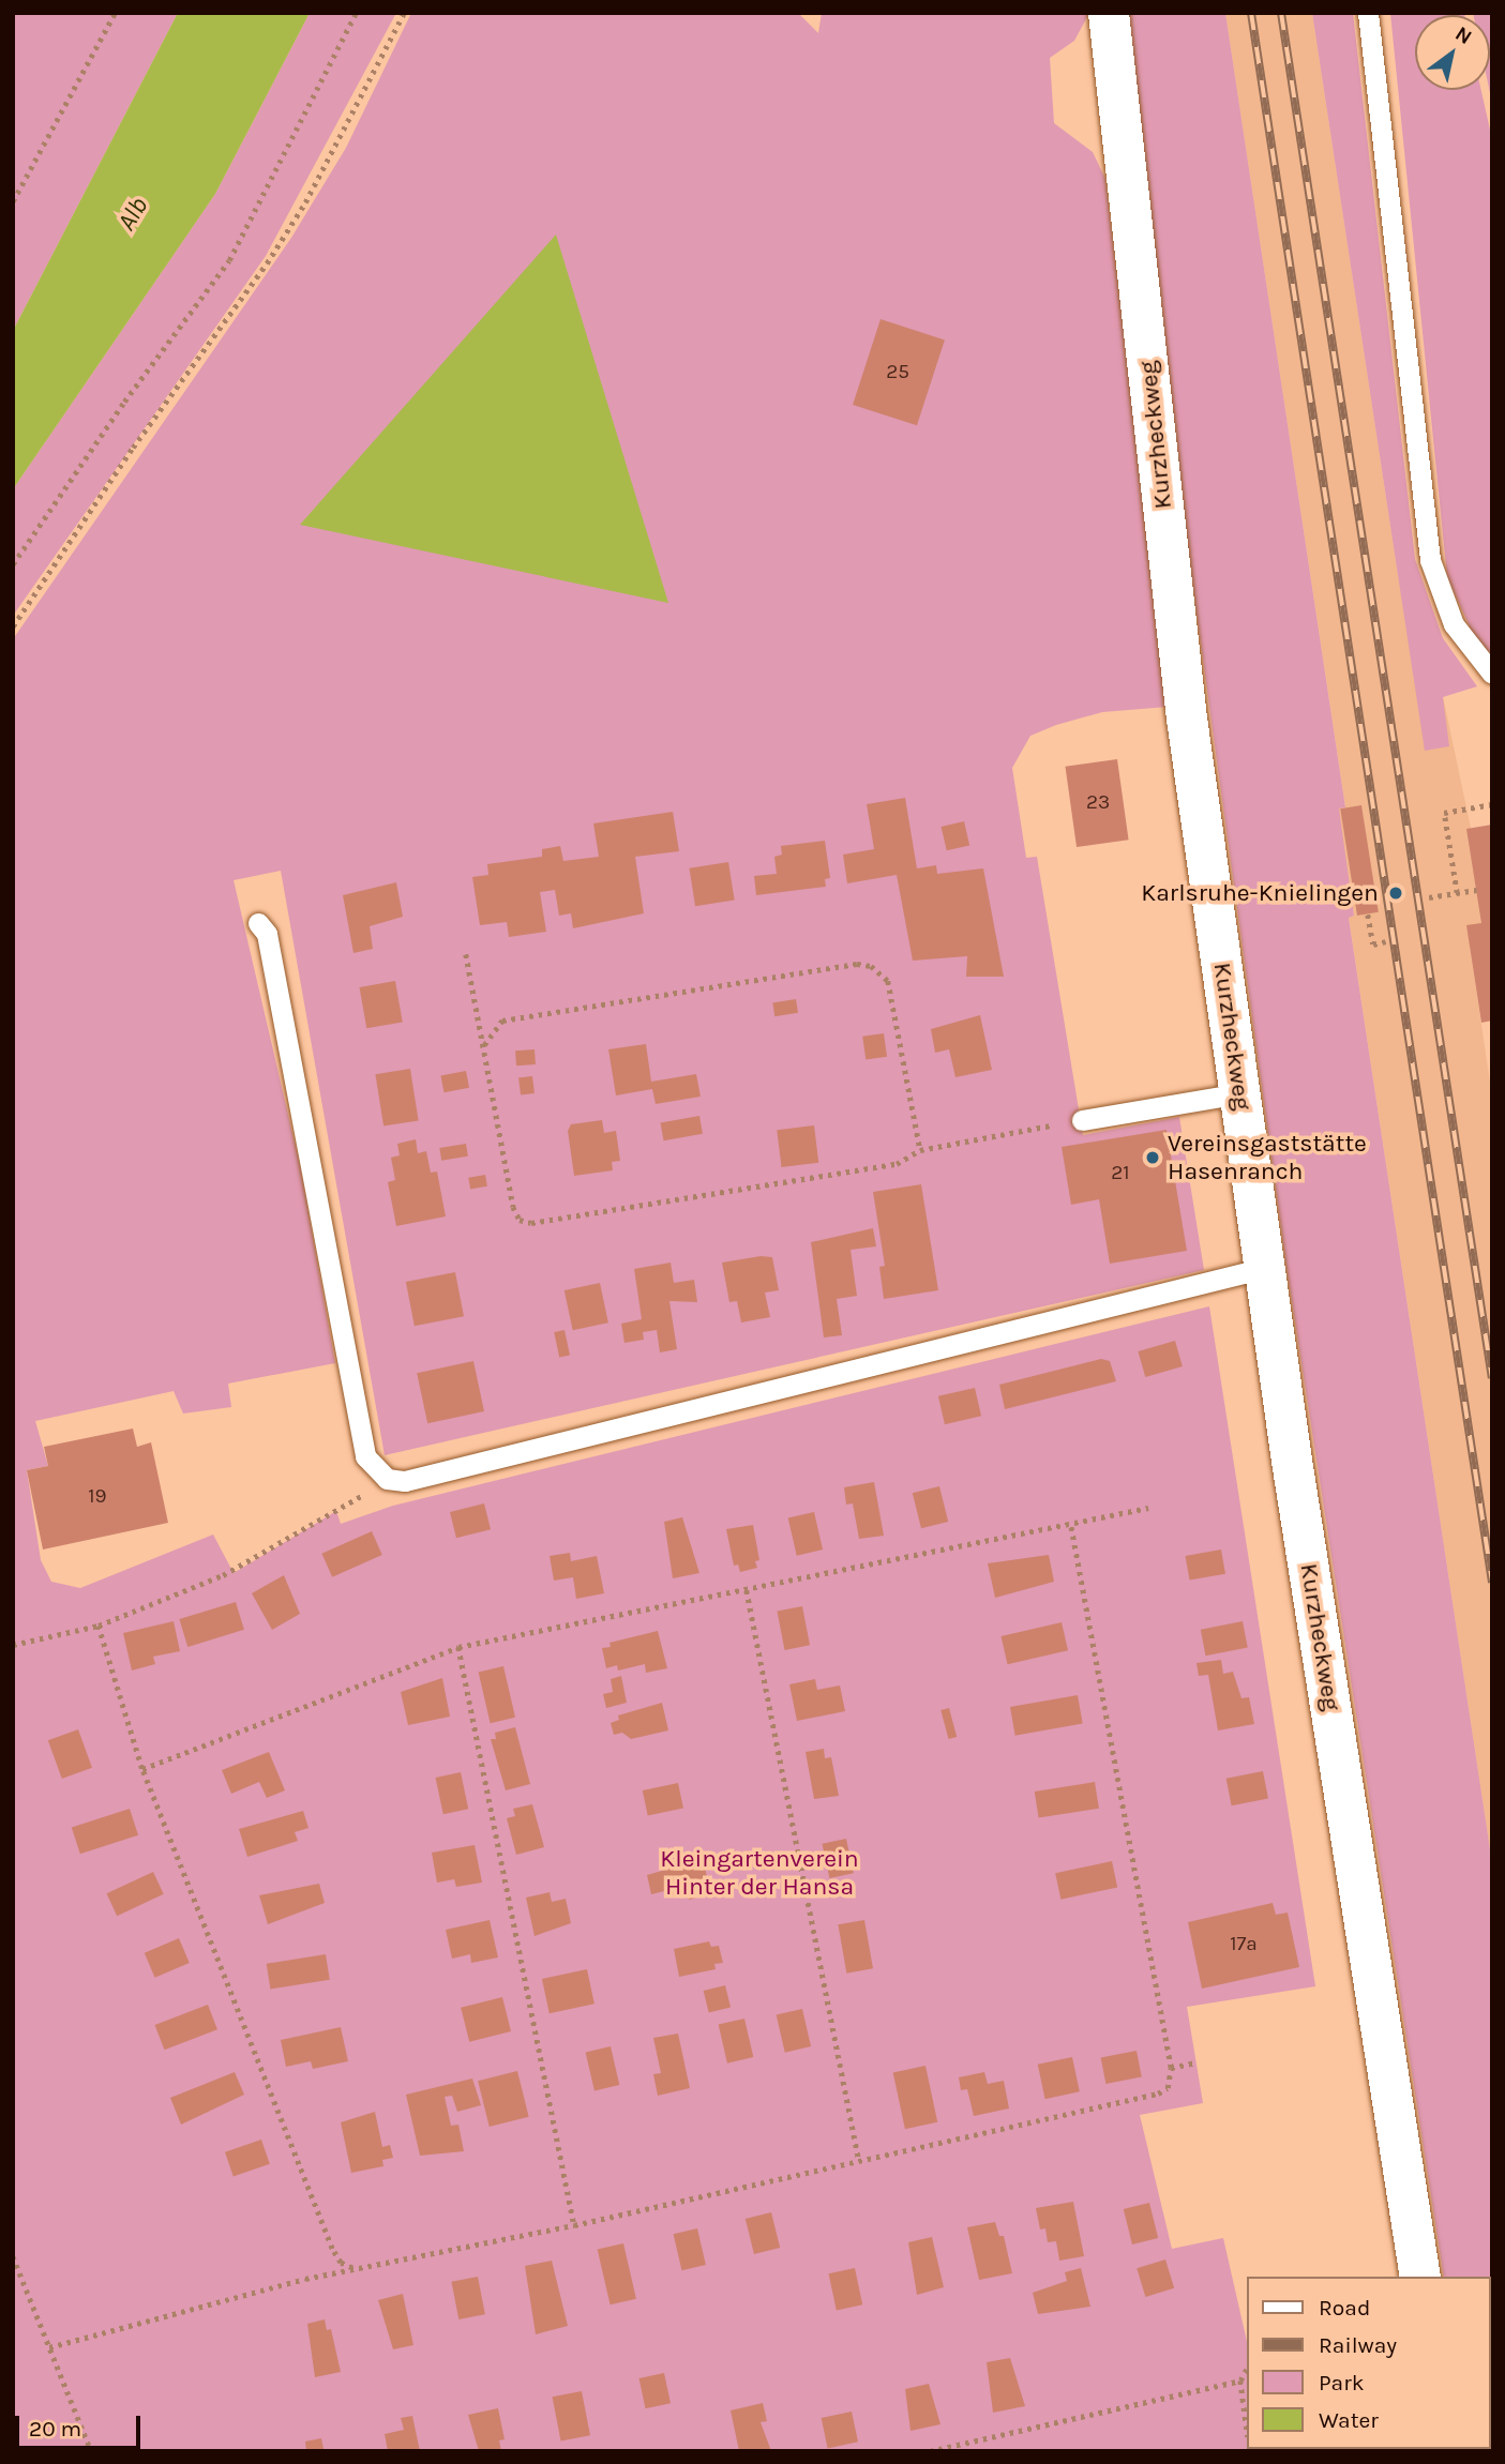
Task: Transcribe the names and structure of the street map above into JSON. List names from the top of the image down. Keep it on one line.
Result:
{"streets":{"street":["Kurzheckweg"]},"water":["Alb"],"parks":["Kleingartenverein Hinter der Hansa"],"places":["Karlsruhe-Knielingen","Vereinsgaststätte Hasenranch"],"house_numbers":["25","23","21","19","17a"],"legend":["Road","Railway","Park","Water"],"scale_bar":"20 m","north":"top right"}
